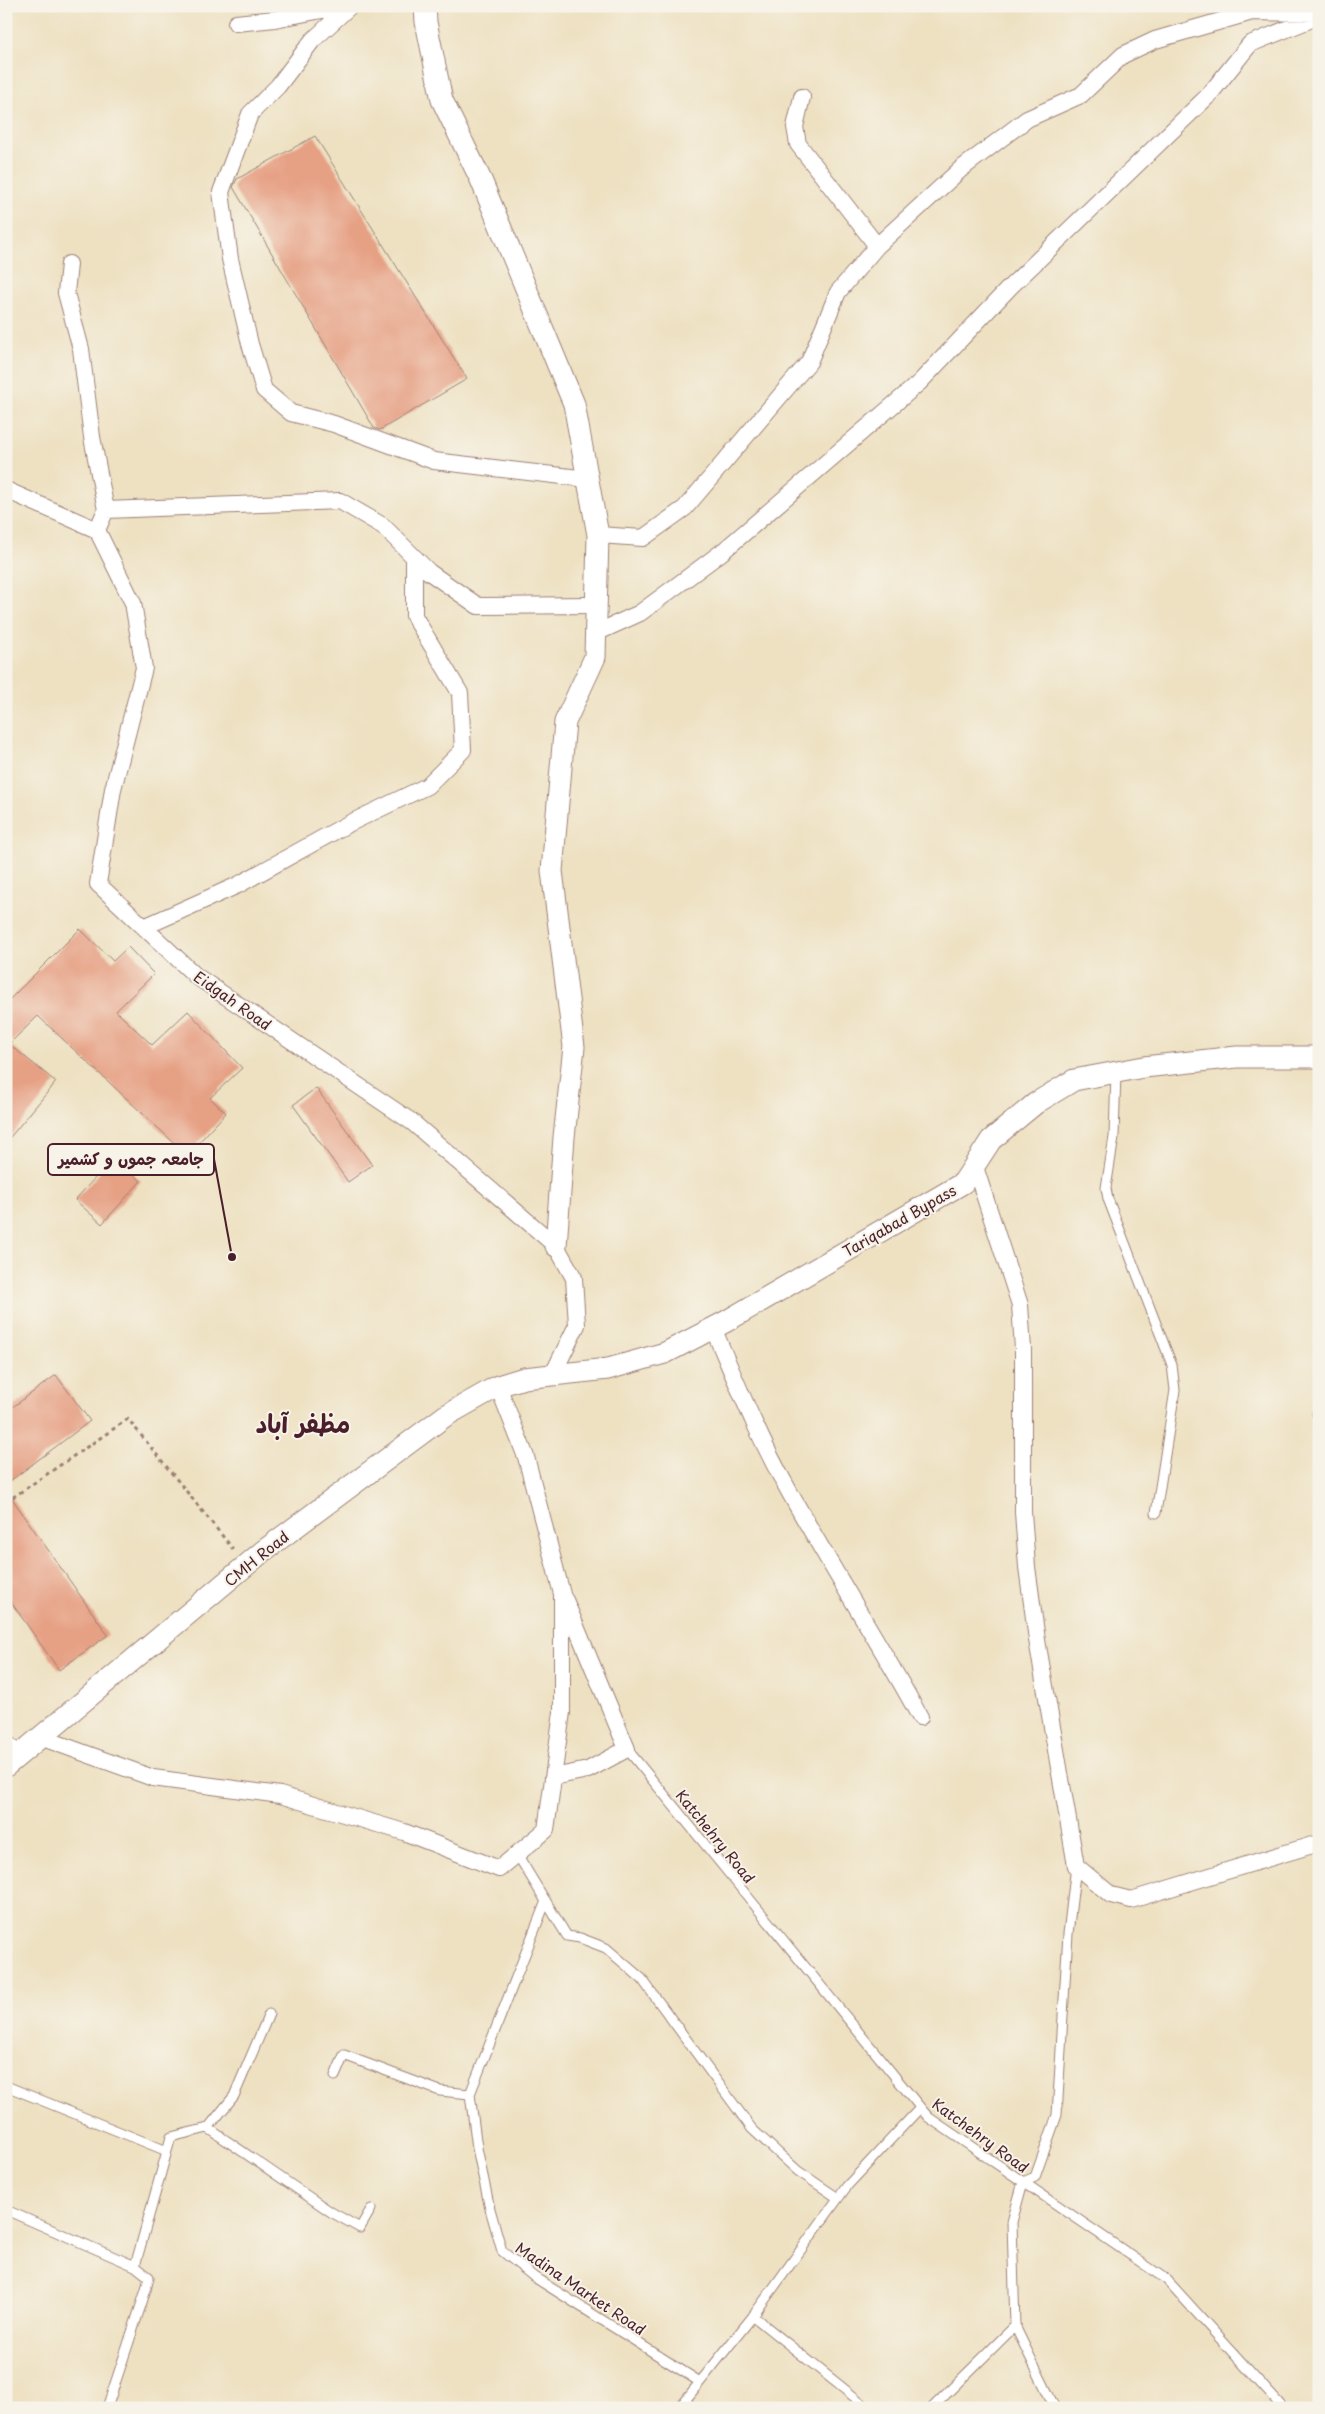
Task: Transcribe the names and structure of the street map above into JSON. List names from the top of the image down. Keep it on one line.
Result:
{"streets":{"street":["Eidgah Road","Tariqabad Bypass","CMH Road"],"lane":["Katchehry Road","Madina Market Road"]},"crossings":[["Eidgah Road","Tariqabad Bypass"],["Tariqabad Bypass","CMH Road"]],"districts":["مظفر آباد"],"places":["جامعہ جموں و کشمیر"]}
